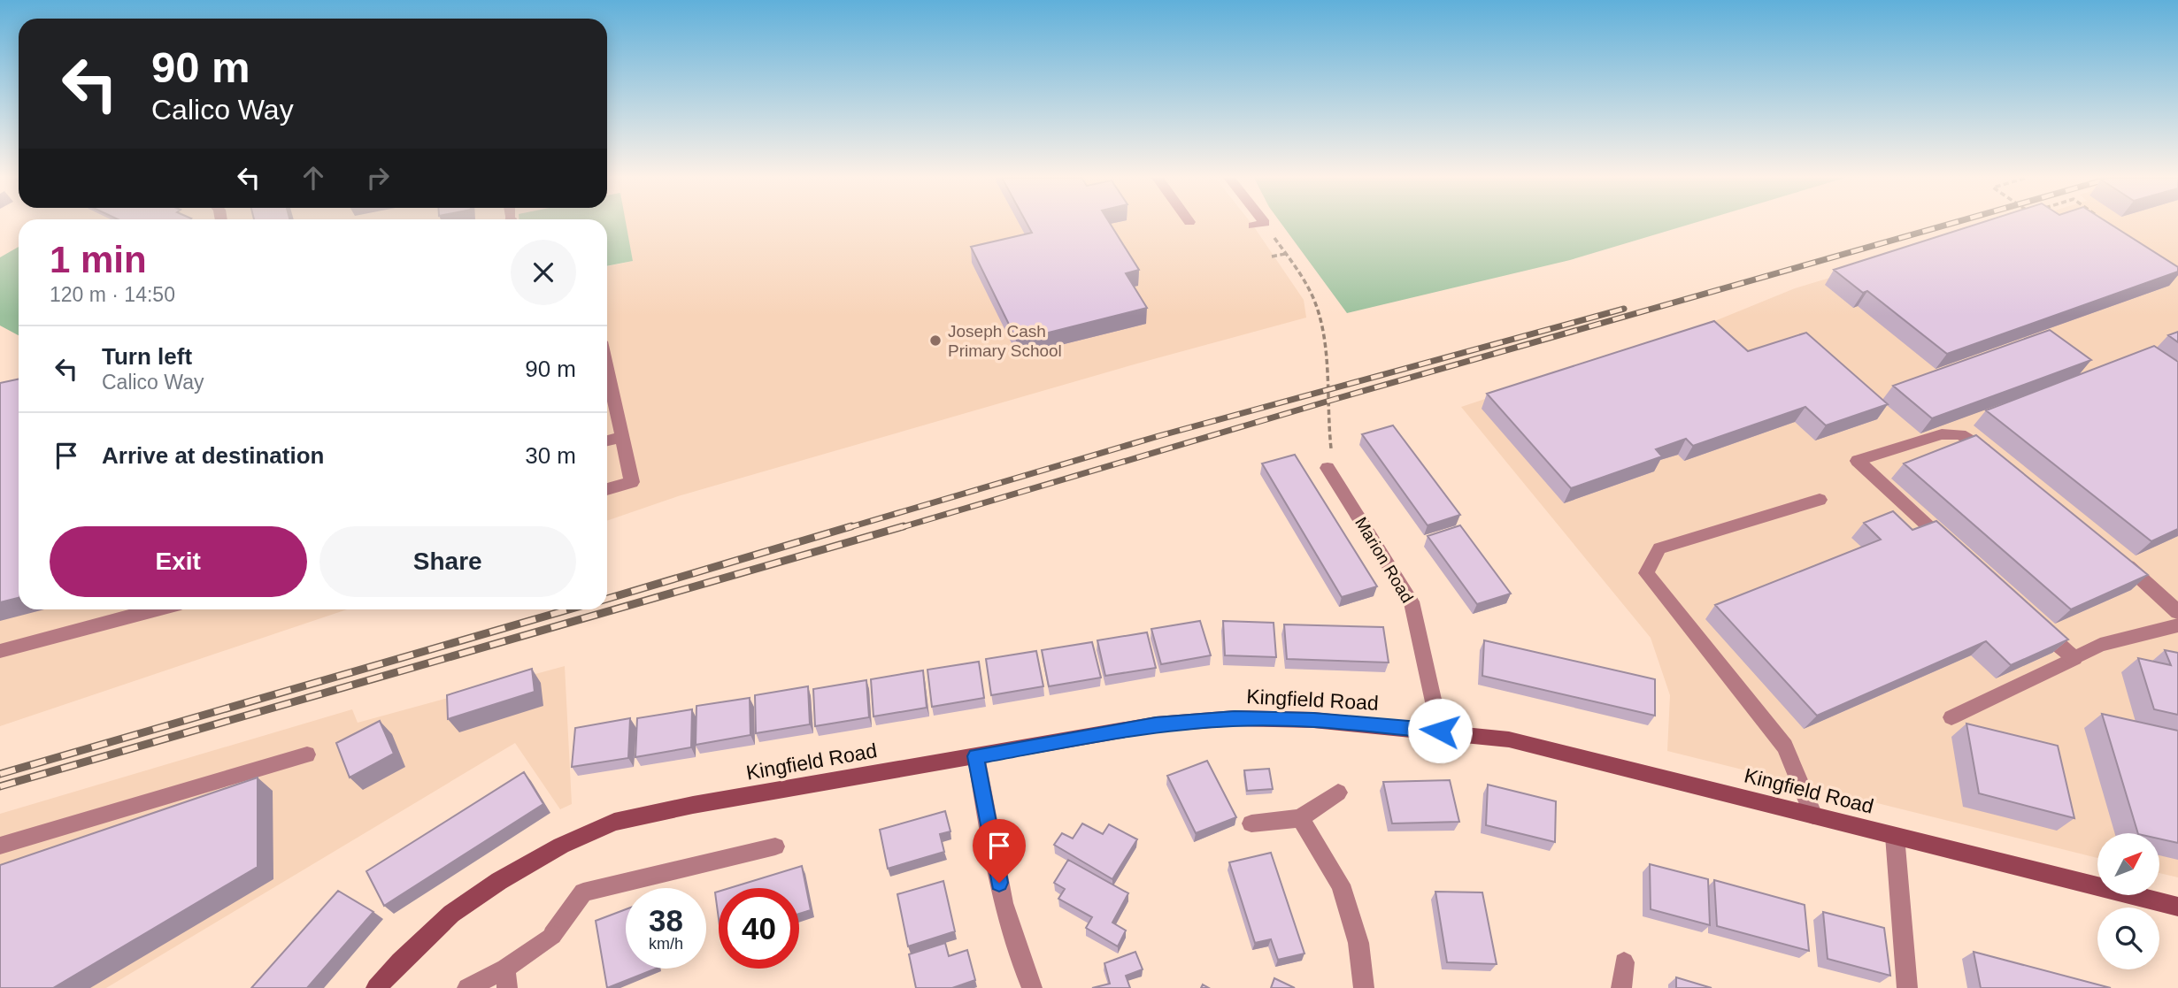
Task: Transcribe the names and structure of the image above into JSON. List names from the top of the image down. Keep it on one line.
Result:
{"streets":{"street":["Marion Road","Kingfield Road"]},"crossings":[["Marion Road","Kingfield Road"]],"places":["Joseph Cash Primary School"],"north":"top right","page":{"turn":["90 m","Calico Way"],"heading":["1 min","120 m · 14:50"],"list":[{"name":"Turn left","note":"Calico Way","value":"90 m"},{"name":"Arrive at destination","value":"30 m"}],"buttons":["Exit","Share"],"speed":"38 km/h","limit":"40"}}
